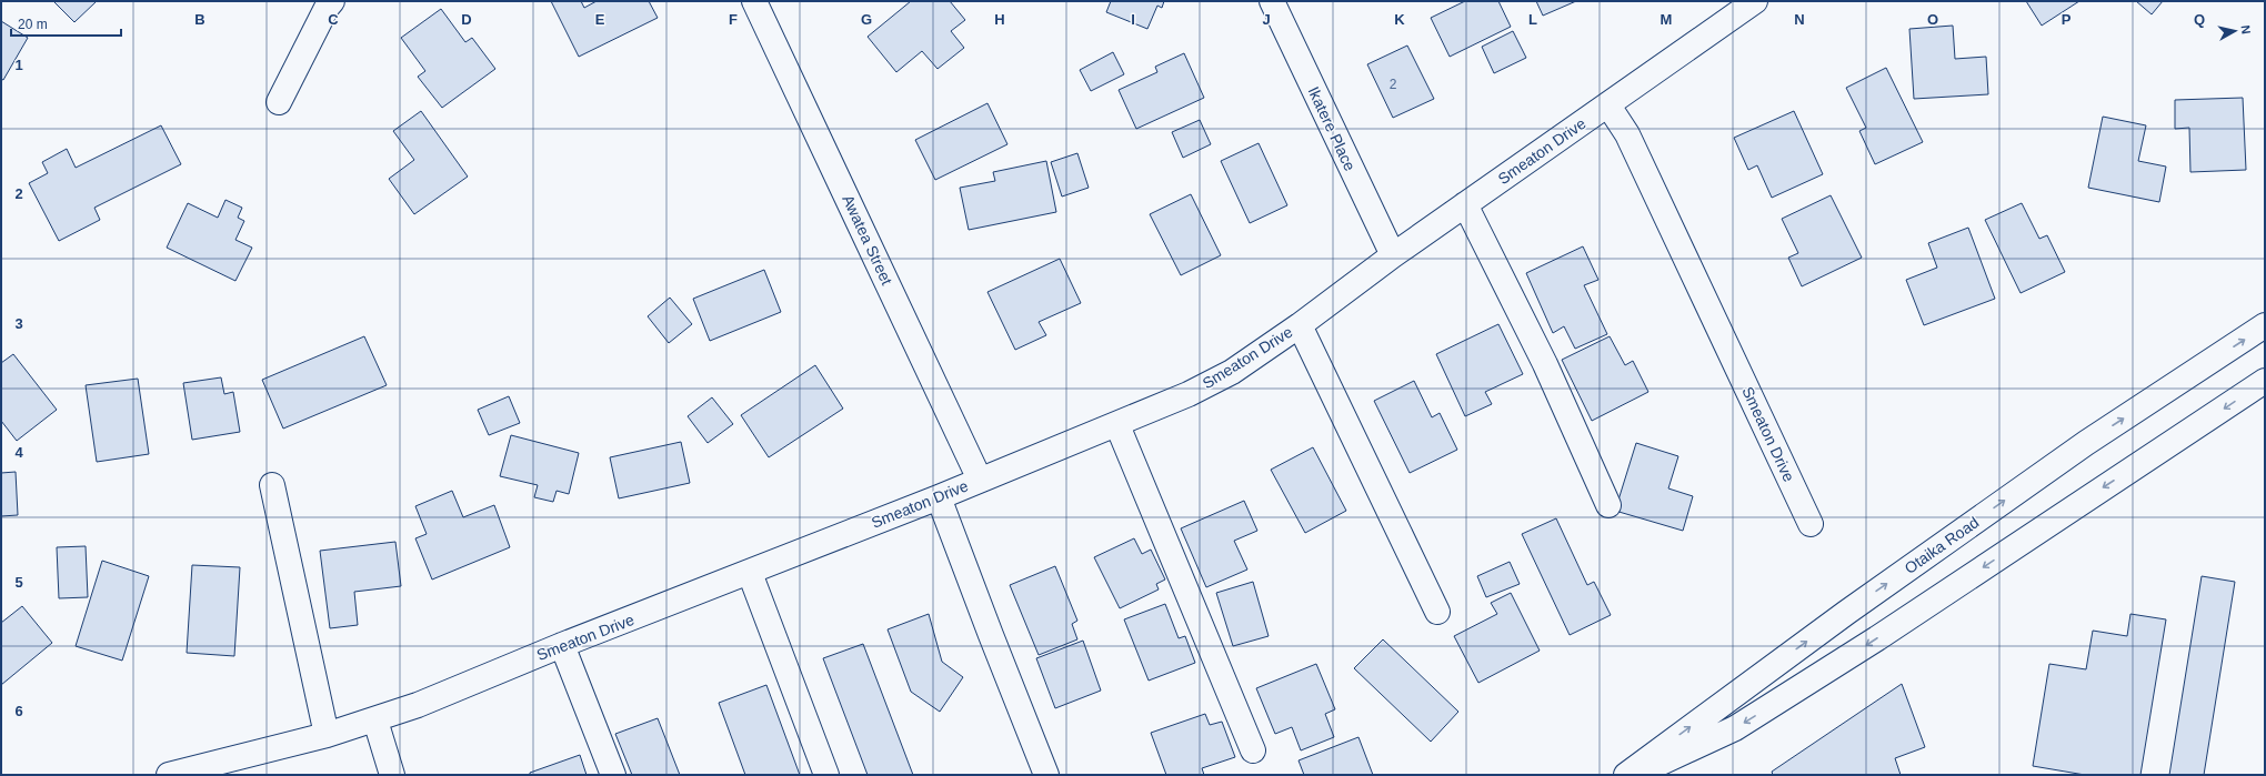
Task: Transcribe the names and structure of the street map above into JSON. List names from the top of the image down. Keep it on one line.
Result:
{"streets":{"main road":["Ikatere Place","Smeaton Drive","Awatea Street","Otaika Road"]},"crossings":[["Ikatere Place","Smeaton Drive"],["Smeaton Drive","Awatea Street"]],"house_numbers":["2"],"scale_bar":"20 m","north":"right","grid":{"columns":["B","C","D","E","F","G","H","I","J","K","L","M","N","O","P","Q"],"rows":["1","2","3","4","5","6"]}}
